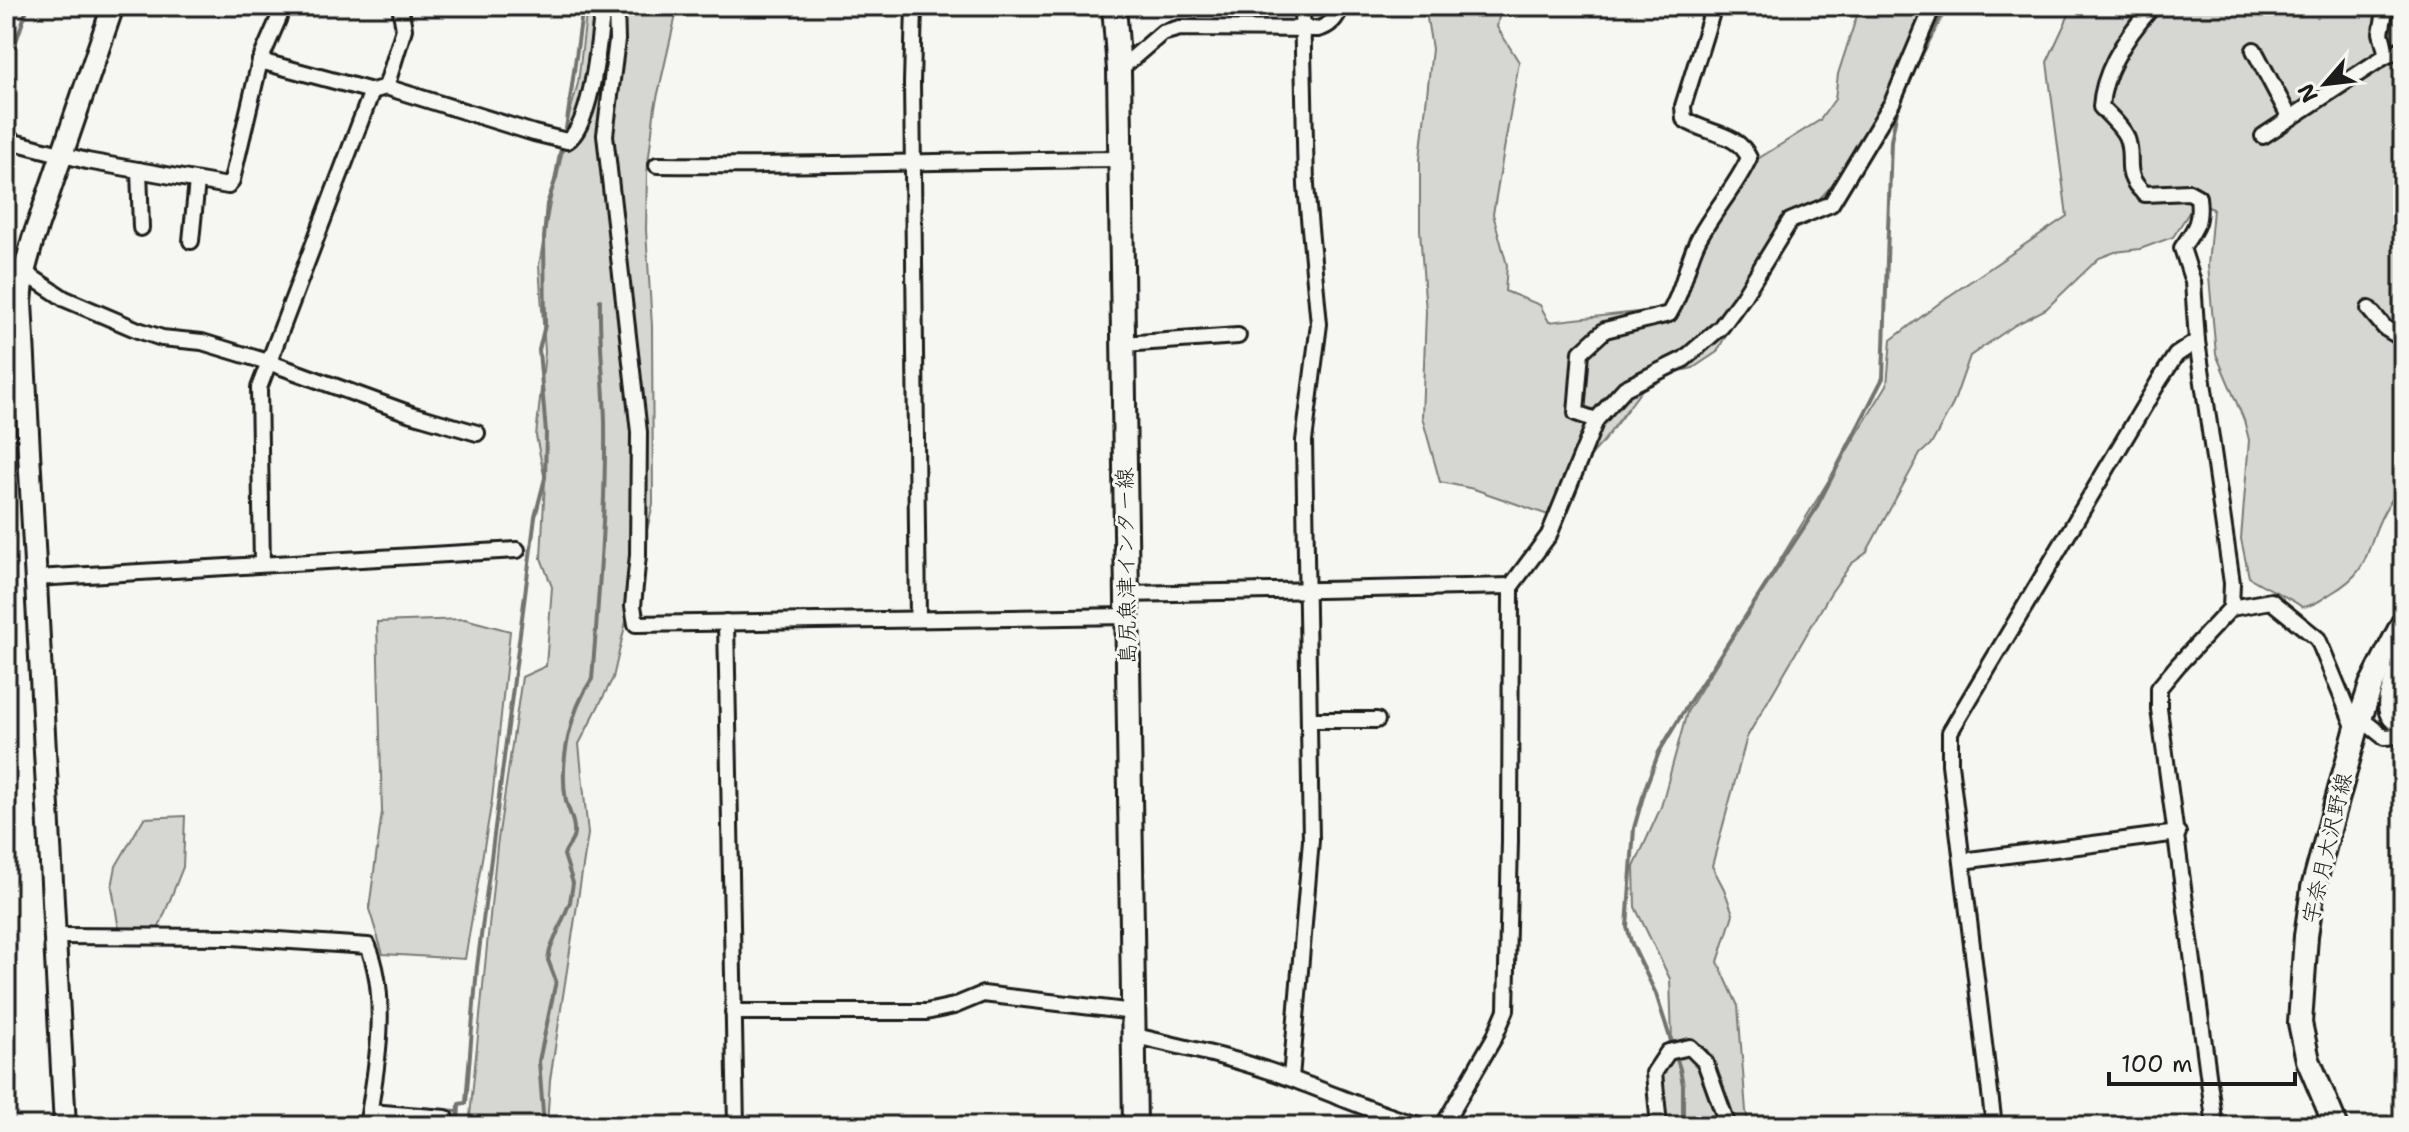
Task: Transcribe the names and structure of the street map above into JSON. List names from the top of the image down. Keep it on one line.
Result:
{"streets":{"main road":["島尻魚津インター線","宇奈月大沢野線"]},"scale_bar":"100 m","north":"bottom left"}
